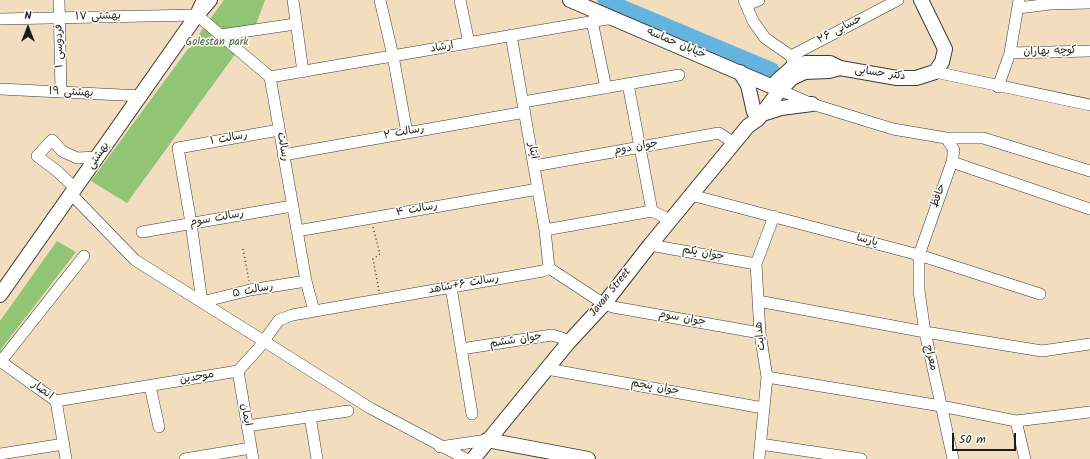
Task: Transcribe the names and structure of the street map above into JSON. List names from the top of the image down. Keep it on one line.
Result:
{"streets":{"main road":["خیابان حماسه","دکتر حسابی","بهشتی","Javan Street"],"street":["بهشتی ۱۷","حسابی ۲۶","فردوسی ۱","ارشاد","کوچه بهاران","بهشتی ۱۹","رسالت ۲","رسالت ۱","رسالت","جوان دوم","ایثار","حافظ","رسالت ۴","رسالت سوم","پارسا","جوان یکم","رسالت ۶+شاهد","رسالت ۵","جوان سوم","هدایت","جوان ششم","معراج","موحدین","جوان پنجم","انصار","ایمان"]},"crossings":[["بهشتی ۱۷","فردوسی ۱"],["بهشتی ۱۷","بهشتی"],["حسابی ۲۶","دکتر حسابی"],["خیابان حماسه","ارشاد"],["خیابان حماسه","دکتر حسابی"],["خیابان حماسه","Javan Street"],["فردوسی ۱","بهشتی ۱۹"],["ارشاد","رسالت"],["ارشاد","ایثار"],["دکتر حسابی","Javan Street"],["بهشتی ۱۹","بهشتی"],["رسالت ۲","رسالت"],["رسالت ۲","ایثار"],["رسالت ۱","رسالت"],["رسالت ۱","رسالت سوم"],["رسالت","رسالت ۴"],["رسالت","رسالت سوم"],["رسالت","رسالت ۶+شاهد"],["رسالت","رسالت ۵"],["جوان دوم","ایثار"],["جوان دوم","Javan Street"],["ایثار","رسالت ۴"],["ایثار","رسالت ۶+شاهد"],["حافظ","پارسا"],["حافظ","معراج"],["پارسا","Javan Street"],["پارسا","هدایت"],["پارسا","معراج"],["جوان یکم","Javan Street"],["جوان یکم","هدایت"],["Javan Street","جوان سوم"],["Javan Street","جوان ششم"],["Javan Street","جوان پنجم"],["جوان سوم","هدایت"],["هدایت","جوان پنجم"],["موحدین","انصار"],["موحدین","ایمان"]],"parks":["Golestan park"],"scale_bar":"50 m","north":"top"}
